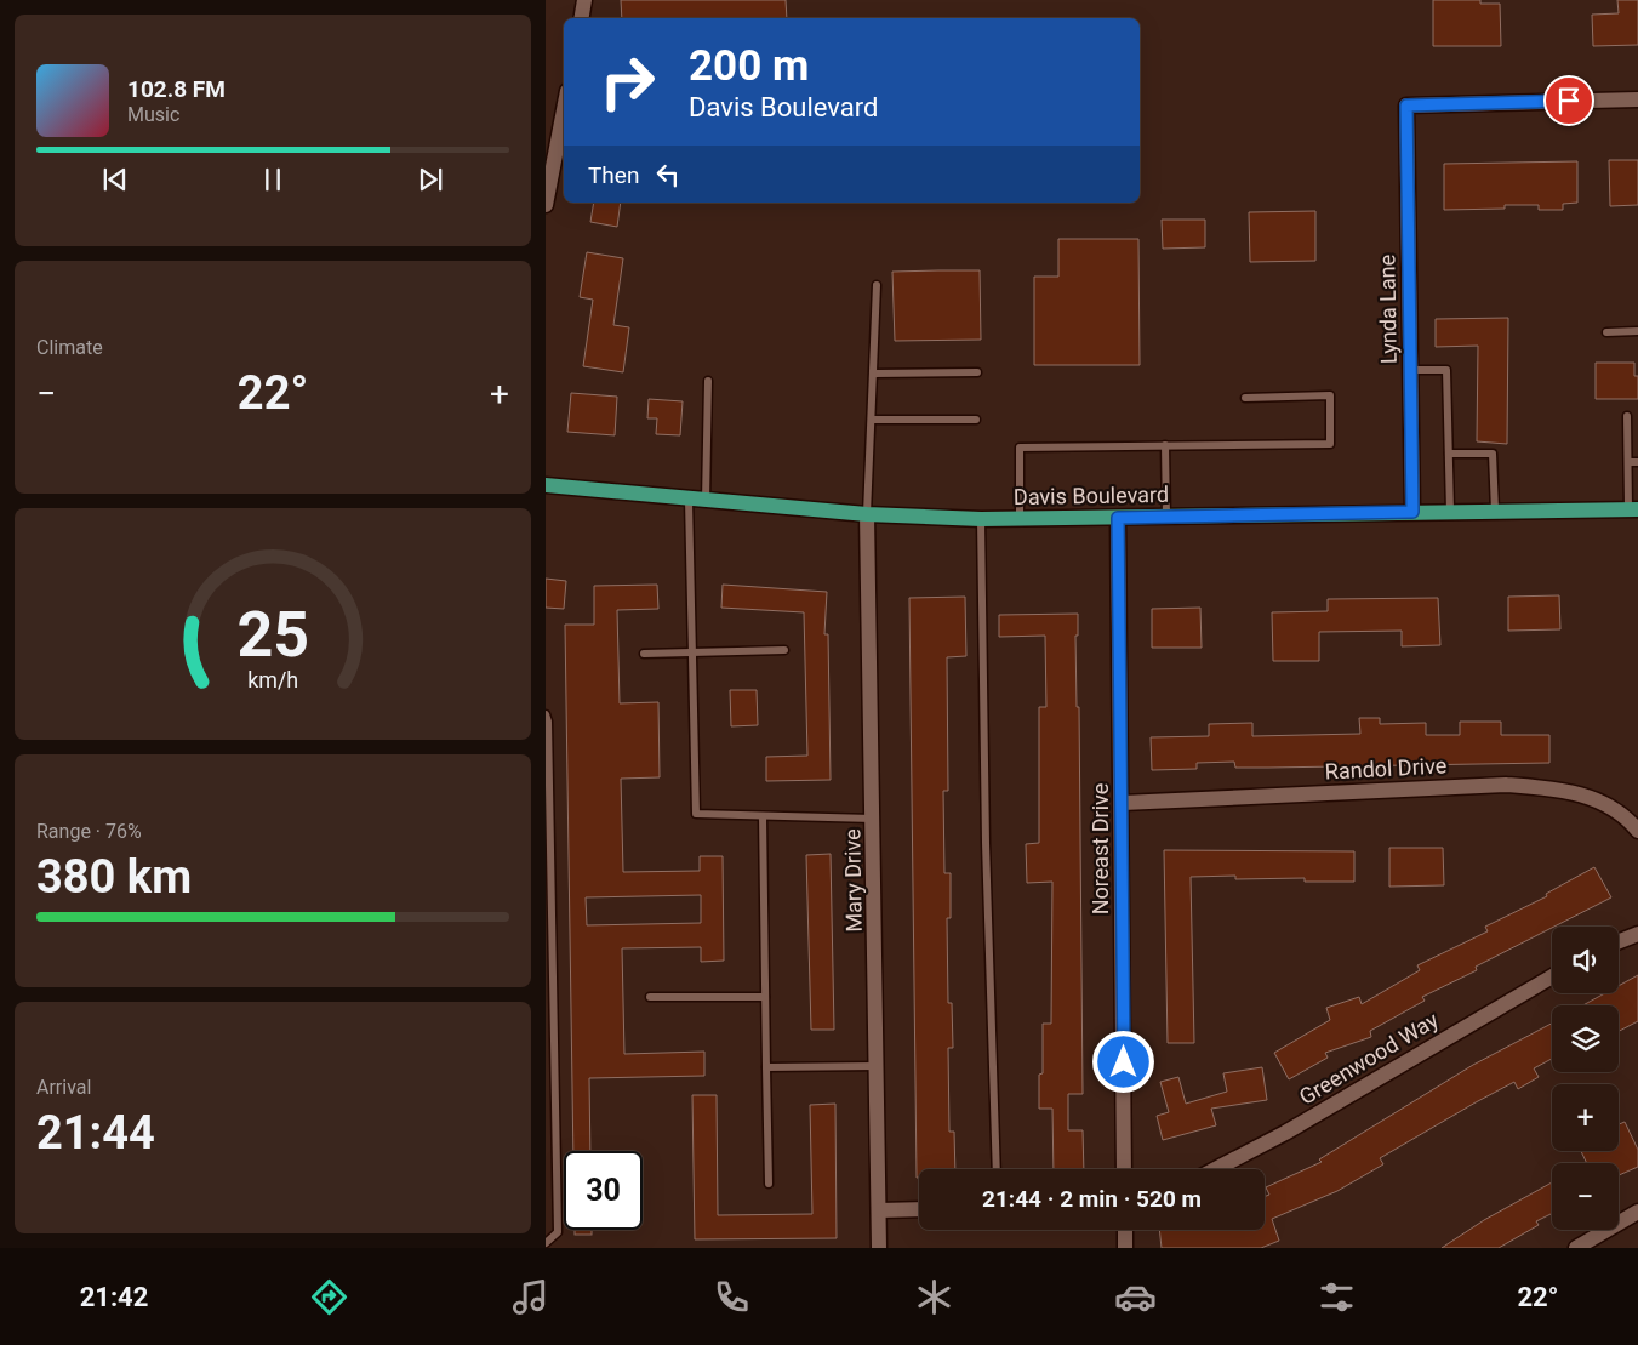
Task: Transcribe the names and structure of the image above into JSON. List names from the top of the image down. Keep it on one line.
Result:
{"streets":{"main road":["Davis Boulevard"],"street":["Lynda Lane","Randol Drive","Noreast Drive","Mary Drive","Greenwood Way"]},"crossings":[["Lynda Lane","Davis Boulevard"],["Davis Boulevard","Noreast Drive"],["Davis Boulevard","Mary Drive"],["Randol Drive","Noreast Drive"]],"page":{"turn":["200 m","Davis Boulevard"],"song":["102.8 FM","Music"],"then":"Then","tile":["Climate",["Range · 76%","380 km"],["Arrival","21:44"]],"heat":["−","22°","+"],"map_buttons":["+","−"],"limit":"30","trip":"21:44 · 2 min · 520 m","tabs":["21:42","22°"],"gauge":["25","km/h"]}}
